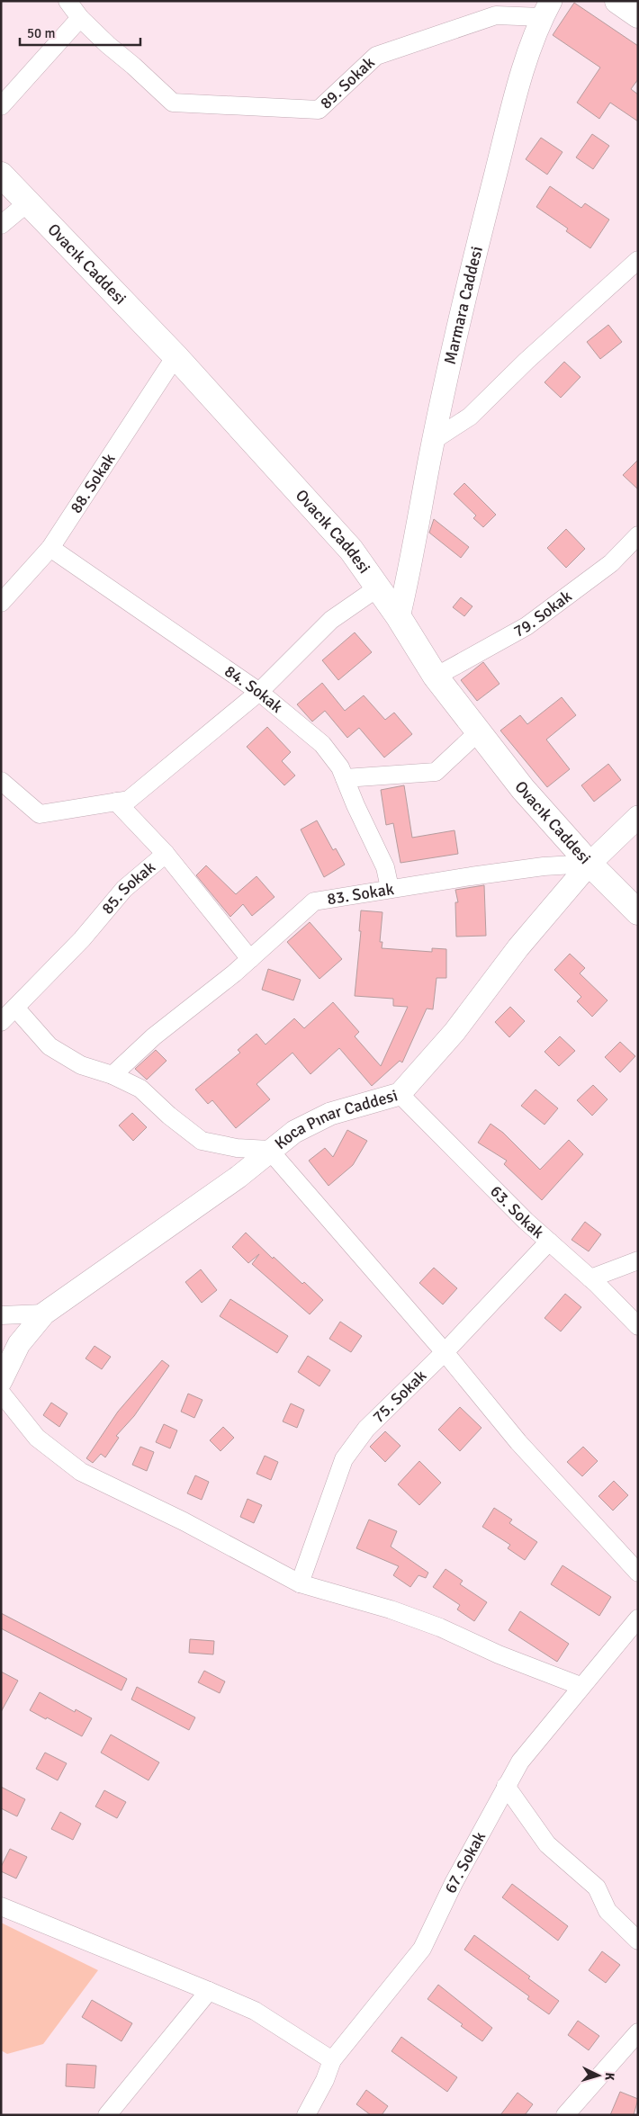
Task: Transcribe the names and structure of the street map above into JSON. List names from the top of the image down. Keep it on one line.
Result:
{"streets":{"main road":["Ovacık Caddesi"],"street":["89. Sokak","Marmara Caddesi","88. Sokak","79. Sokak","84. Sokak","85. Sokak","83. Sokak","Koca Pınar Caddesi","63. Sokak","75. Sokak","67. Sokak"]},"crossings":[["89. Sokak","Marmara Caddesi"],["Ovacık Caddesi","Marmara Caddesi"],["Ovacık Caddesi","88. Sokak"],["Ovacık Caddesi","79. Sokak"],["Ovacık Caddesi","83. Sokak"],["Ovacık Caddesi","Koca Pınar Caddesi"],["88. Sokak","84. Sokak"],["84. Sokak","83. Sokak"],["85. Sokak","83. Sokak"],["83. Sokak","Koca Pınar Caddesi"],["Koca Pınar Caddesi","63. Sokak"],["63. Sokak","75. Sokak"]],"scale_bar":"50 m","north":"right"}
